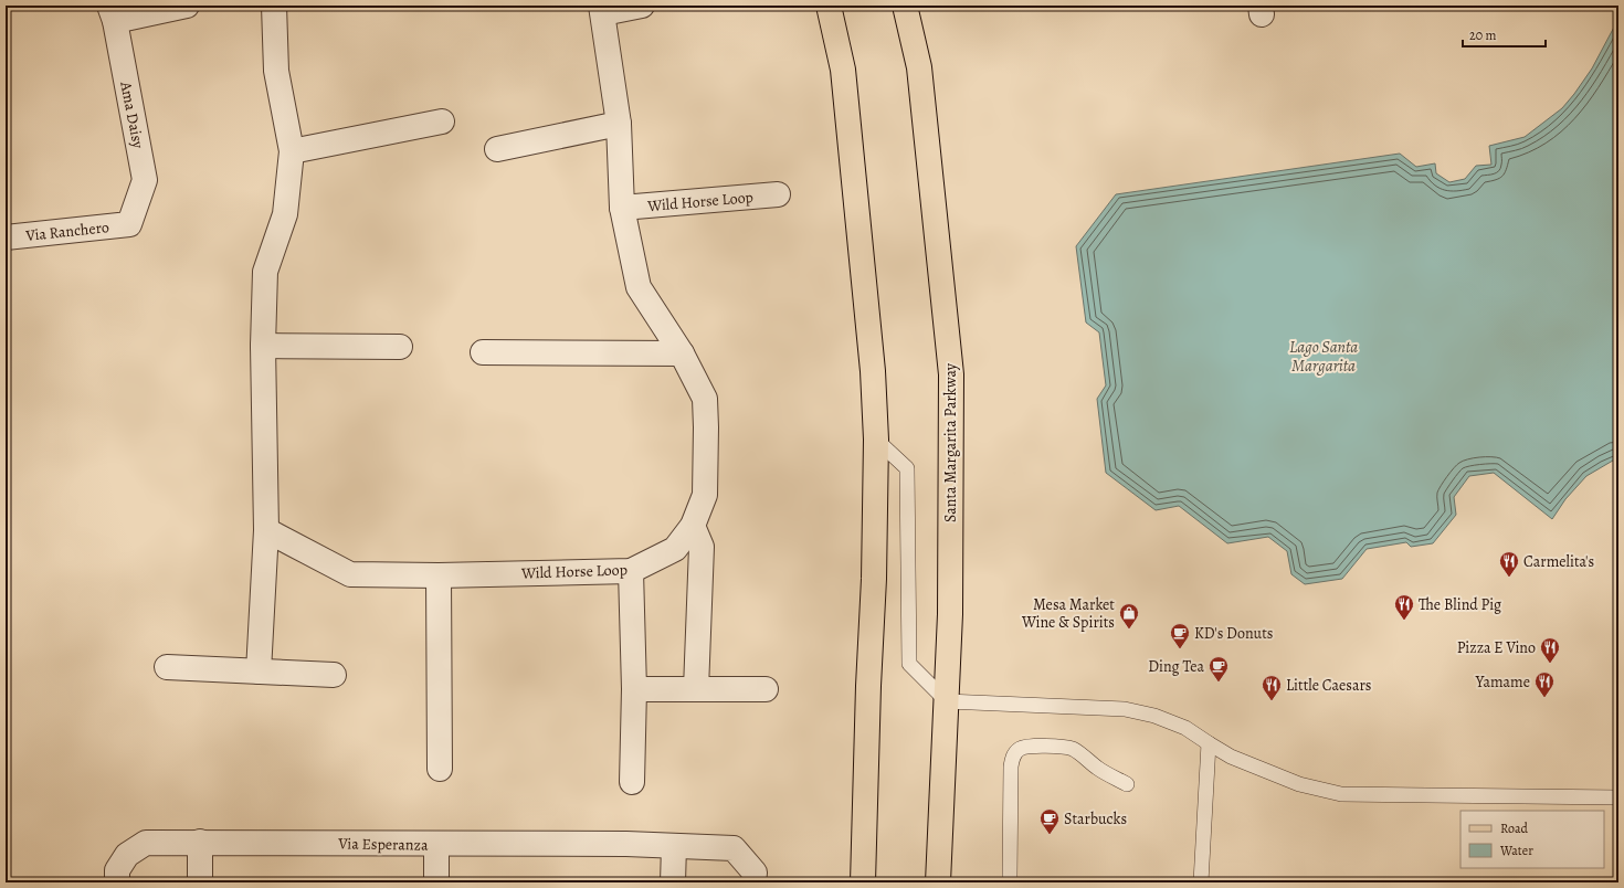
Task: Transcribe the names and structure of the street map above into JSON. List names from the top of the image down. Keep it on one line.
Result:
{"streets":{"main road":["Santa Margarita Parkway"],"street":["Ama Daisy","Wild Horse Loop","Via Ranchero","Via Esperanza"]},"crossings":[["Ama Daisy","Via Ranchero"]],"water":["Lago Santa Margarita"],"places":{"restaurant":["Carmelita's","The Blind Pig","Pizza E Vino","Yamame","Little Caesars"],"shop":["Mesa Market Wine & Spirits"],"cafe":["KD's Donuts","Ding Tea","Starbucks"]},"legend":["Road","Water"],"scale_bar":"20 m"}
